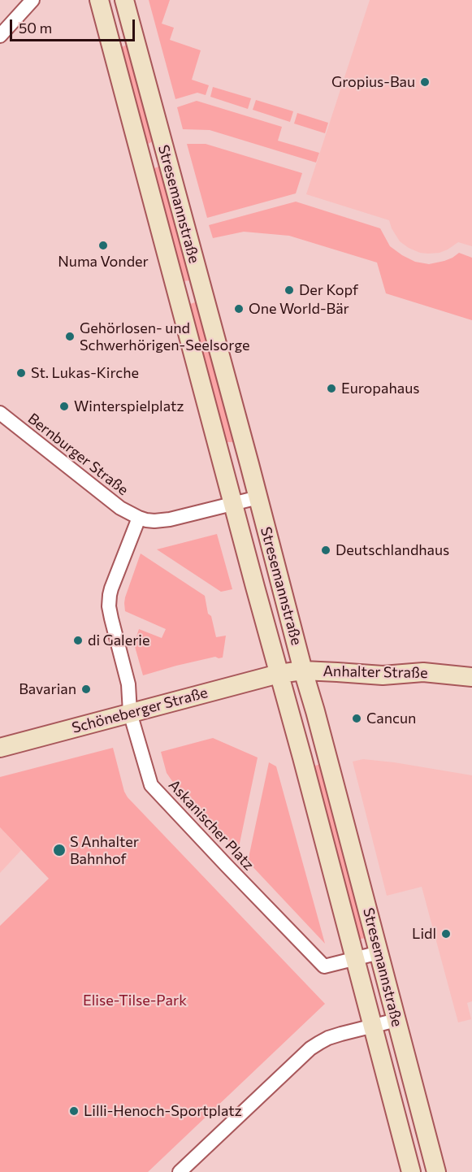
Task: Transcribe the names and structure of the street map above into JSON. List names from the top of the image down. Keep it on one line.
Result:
{"streets":{"main road":["Stresemannstraße","Anhalter Straße","Schöneberger Straße"],"street":["Bernburger Straße","Askanischer Platz"]},"crossings":[["Stresemannstraße","Anhalter Straße"],["Stresemannstraße","Schöneberger Straße"],["Stresemannstraße","Askanischer Platz"],["Bernburger Straße","Askanischer Platz"],["Anhalter Straße","Schöneberger Straße"],["Schöneberger Straße","Askanischer Platz"]],"parks":["Elise-Tilse-Park"],"places":["Gropius-Bau","Numa Vonder","Der Kopf","One World-Bär","Gehörlosen- und Schwerhörigen-Seelsorge","St. Lukas-Kirche","Europahaus","Winterspielplatz","Deutschlandhaus","di Galerie","Bavarian","Cancun","S Anhalter Bahnhof","Lidl","Lilli-Henoch-Sportplatz"],"scale_bar":"50 m"}
